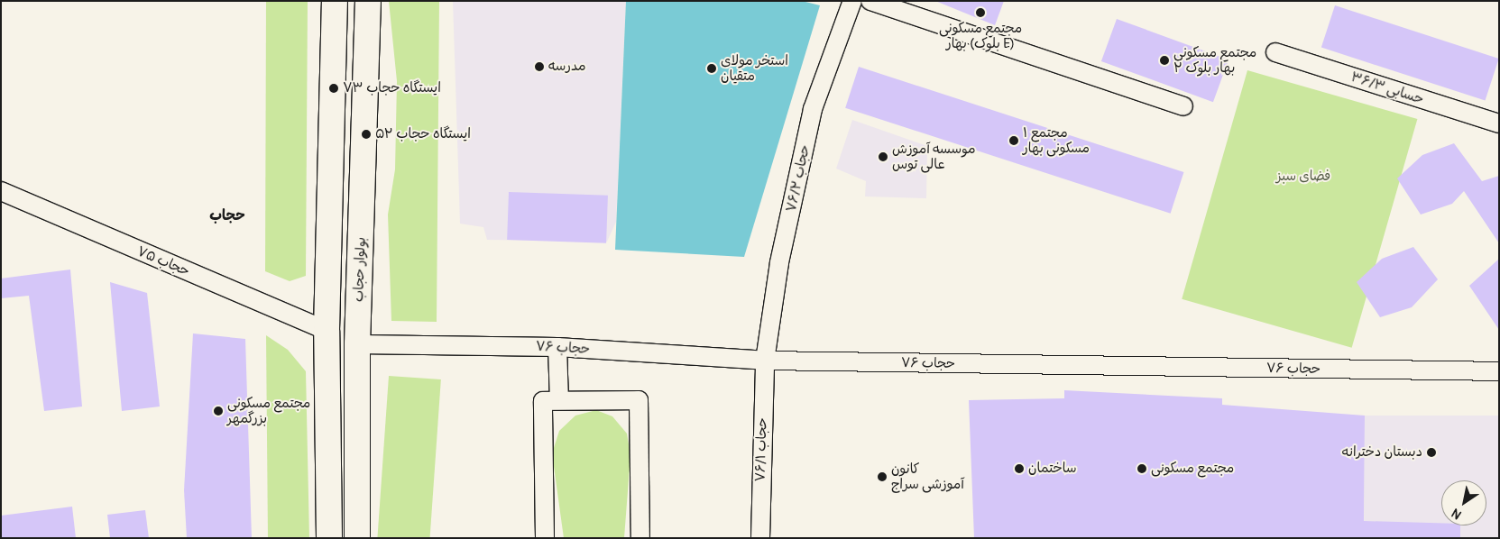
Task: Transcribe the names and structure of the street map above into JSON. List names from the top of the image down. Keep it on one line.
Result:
{"streets":{"main road":["بولوار حجاب"],"street":["حسابی ۳۶/۳","حجاب ۷۶/۲","حجاب ۷۵","حجاب ۷۶","حجاب ۷۶/۱"]},"crossings":[["حجاب ۷۶/۲","حجاب ۷۶"],["حجاب ۷۶/۲","حجاب ۷۶/۱"],["بولوار حجاب","حجاب ۷۶"],["حجاب ۷۶","حجاب ۷۶/۱"]],"districts":["حجاب"],"parks":["فضای سبز"],"places":["مجتمع مسکونی بهار (بلوک E)","مجتمع مسکونی بهار بلوک ۲","مدرسه","استخر مولای متقیان","ایستگاه حجاب ۷۳","ایستگاه حجاب ۵۲","۱ مجتمع مسکونی بهار","موسسه آموزش عالی توس","مجتمع مسکونی بزرگمهر","دبستان دخترانه","ساختمان","مجتمع مسکونی","کانون آموزشی سراج"],"north":"bottom left"}
